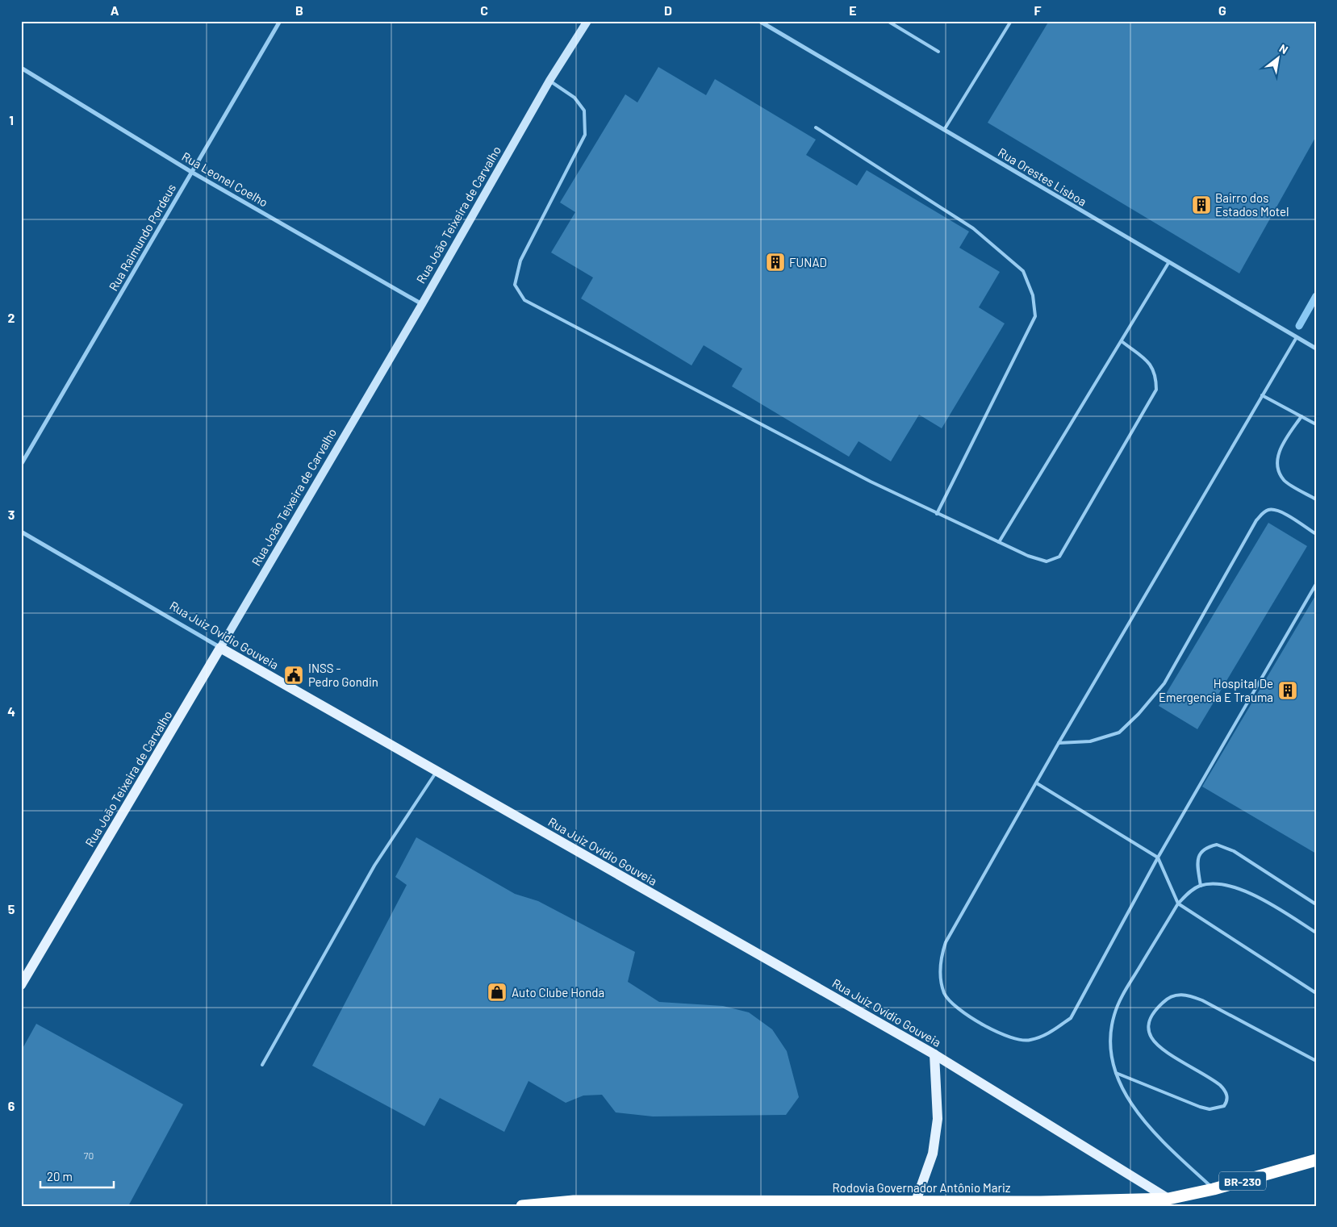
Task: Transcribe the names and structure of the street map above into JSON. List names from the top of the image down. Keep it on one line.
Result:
{"streets":{"highway":["BR-230","Rodovia Governador Antônio Mariz"],"main road":["Rua João Teixeira de Carvalho","Rua Juiz Ovídio Gouveia"],"street":["Rua Orestes Lisboa","Rua Leonel Coelho","Rua Raimundo Pordeus"]},"crossings":[["Rua Leonel Coelho","Rua João Teixeira de Carvalho"],["Rua Leonel Coelho","Rua Raimundo Pordeus"],["Rua João Teixeira de Carvalho","Rua Juiz Ovídio Gouveia"],["Rua Juiz Ovídio Gouveia","Rodovia Governador Antônio Mariz"]],"places":{"building":["Bairro dos Estados Motel","FUNAD","Hospital De Emergencia E Trauma"],"public building":["INSS - Pedro Gondin"],"shop":["Auto Clube Honda"]},"house_numbers":["70"],"scale_bar":"20 m","north":"top right","grid":{"columns":["A","B","C","D","E","F","G"],"rows":["1","2","3","4","5","6"]}}
